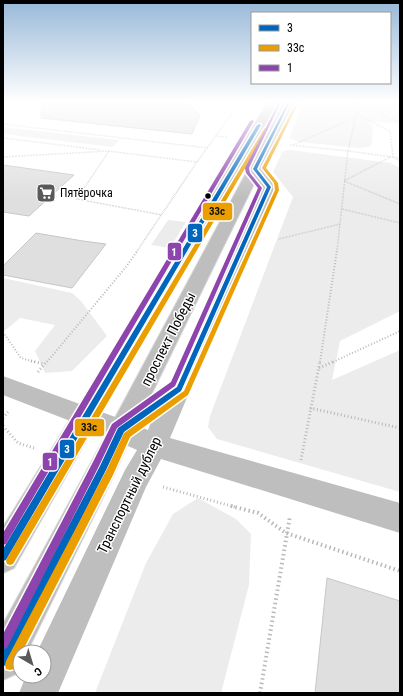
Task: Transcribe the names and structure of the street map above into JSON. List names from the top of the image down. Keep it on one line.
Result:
{"streets":{"main road":["проспект Победы","Транспортный дублер"]},"crossings":[["проспект Победы","Транспортный дублер"]],"places":{"supermarket":["Пятёрочка"]},"lines":["transit line 3","transit line 33с","transit line 1"],"legend":["3","33с","1"],"north":"bottom right"}
